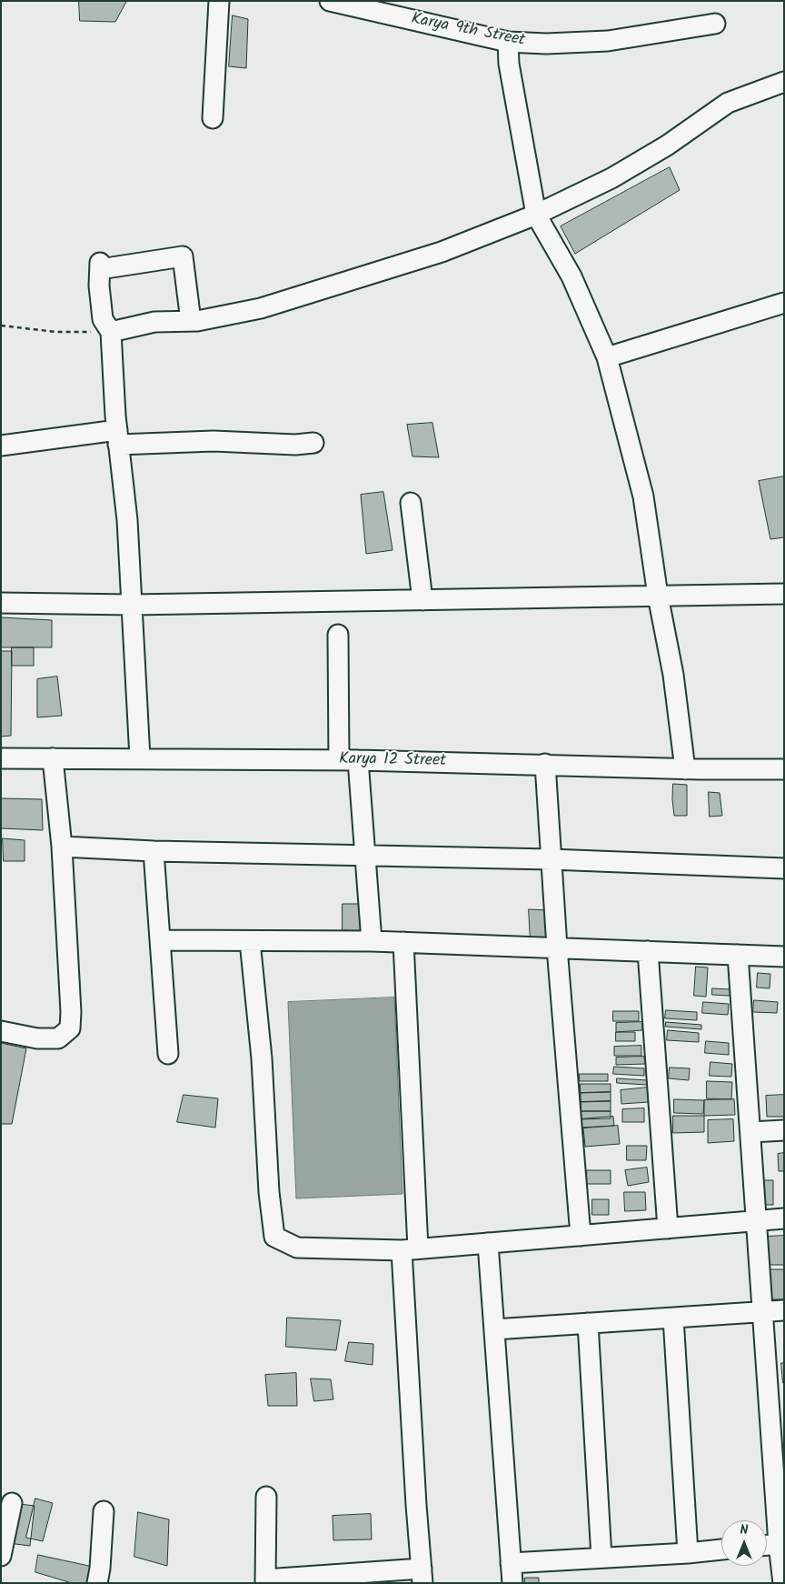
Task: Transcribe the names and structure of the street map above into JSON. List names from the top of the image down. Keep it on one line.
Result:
{"streets":{"street":["Karya 9th Street","Karya 12 Street"]},"north":"top"}
